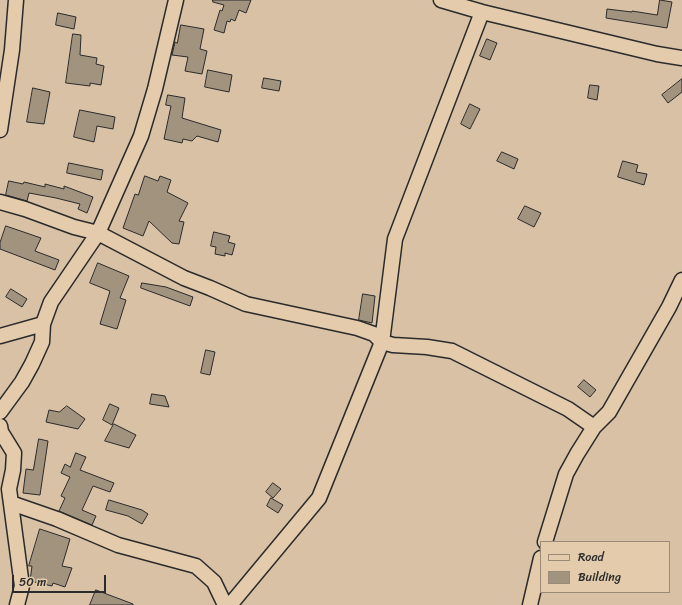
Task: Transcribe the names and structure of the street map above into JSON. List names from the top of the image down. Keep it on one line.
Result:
{"legend":["Road","Building"],"scale_bar":"50 m"}
